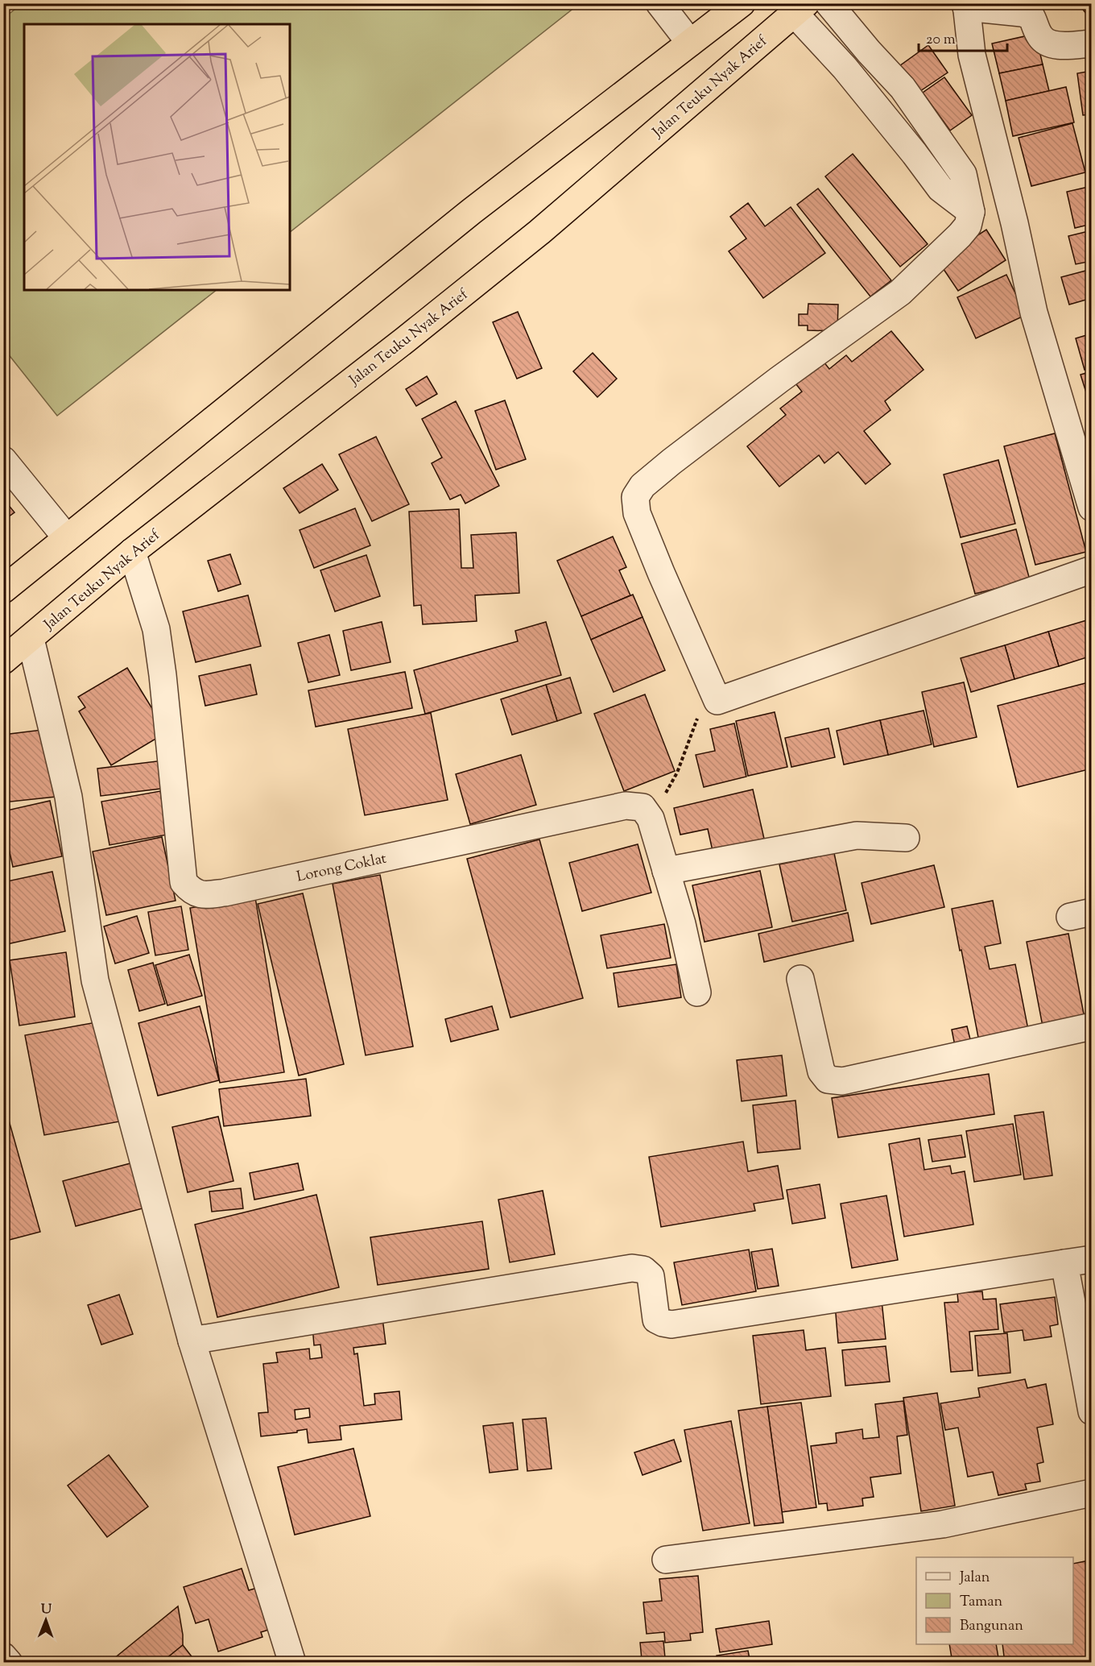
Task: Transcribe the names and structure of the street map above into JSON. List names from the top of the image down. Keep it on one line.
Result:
{"streets":{"highway":["Jalan Teuku Nyak Arief"],"street":["Lorong Coklat"]},"crossings":[["Jalan Teuku Nyak Arief","Lorong Coklat"]],"legend":["Jalan","Taman","Bangunan"],"scale_bar":"20 m","north":"top"}
